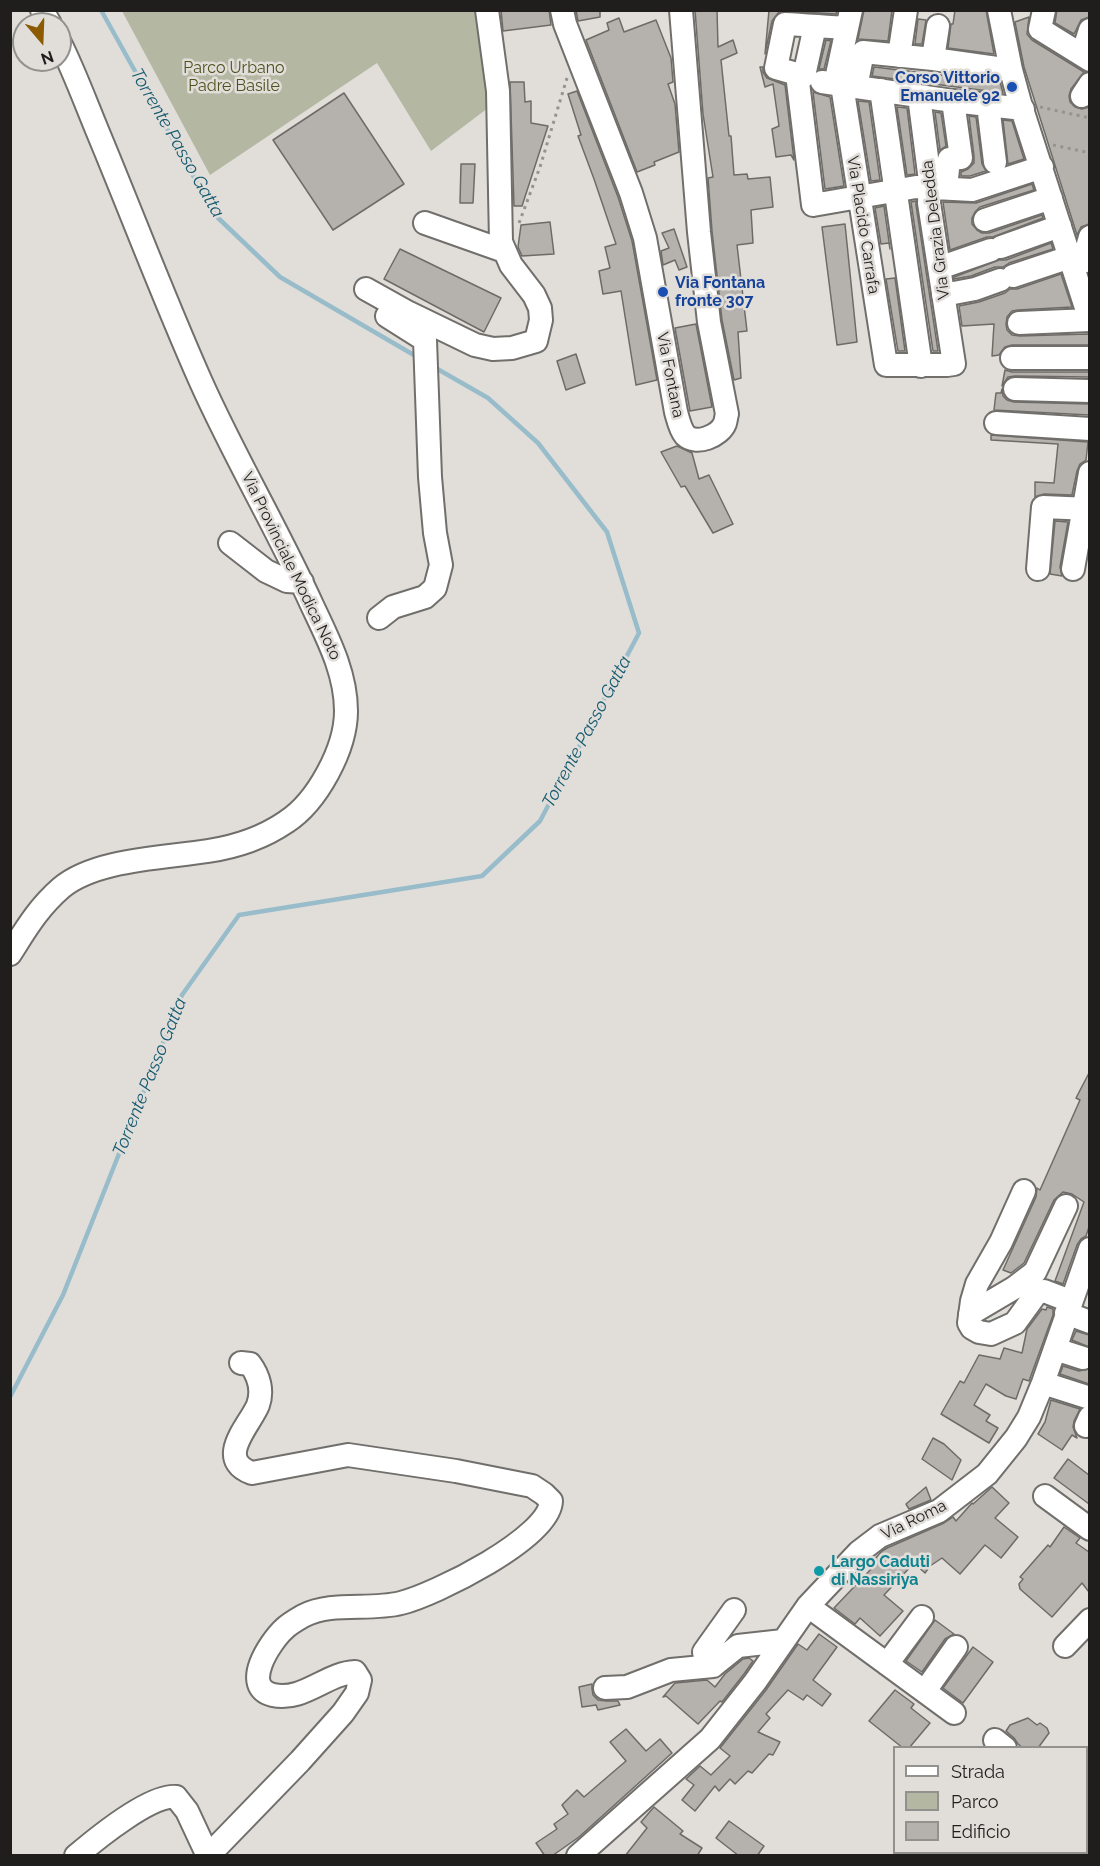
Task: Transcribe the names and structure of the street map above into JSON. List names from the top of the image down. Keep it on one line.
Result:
{"streets":{"street":["Via Placido Carrafa","Via Grazia Deledda","Via Fontana","Via Provinciale Modica Noto","Via Roma"]},"crossings":[["Via Placido Carrafa","Via Grazia Deledda"]],"water":["Torrente Passo Gatta"],"parks":["Parco Urbano Padre Basile"],"places":["Corso Vittorio Emanuele 92","Via Fontana fronte 307","Largo Caduti di Nassiriya"],"legend":["Strada","Parco","Edificio"],"north":"bottom"}
